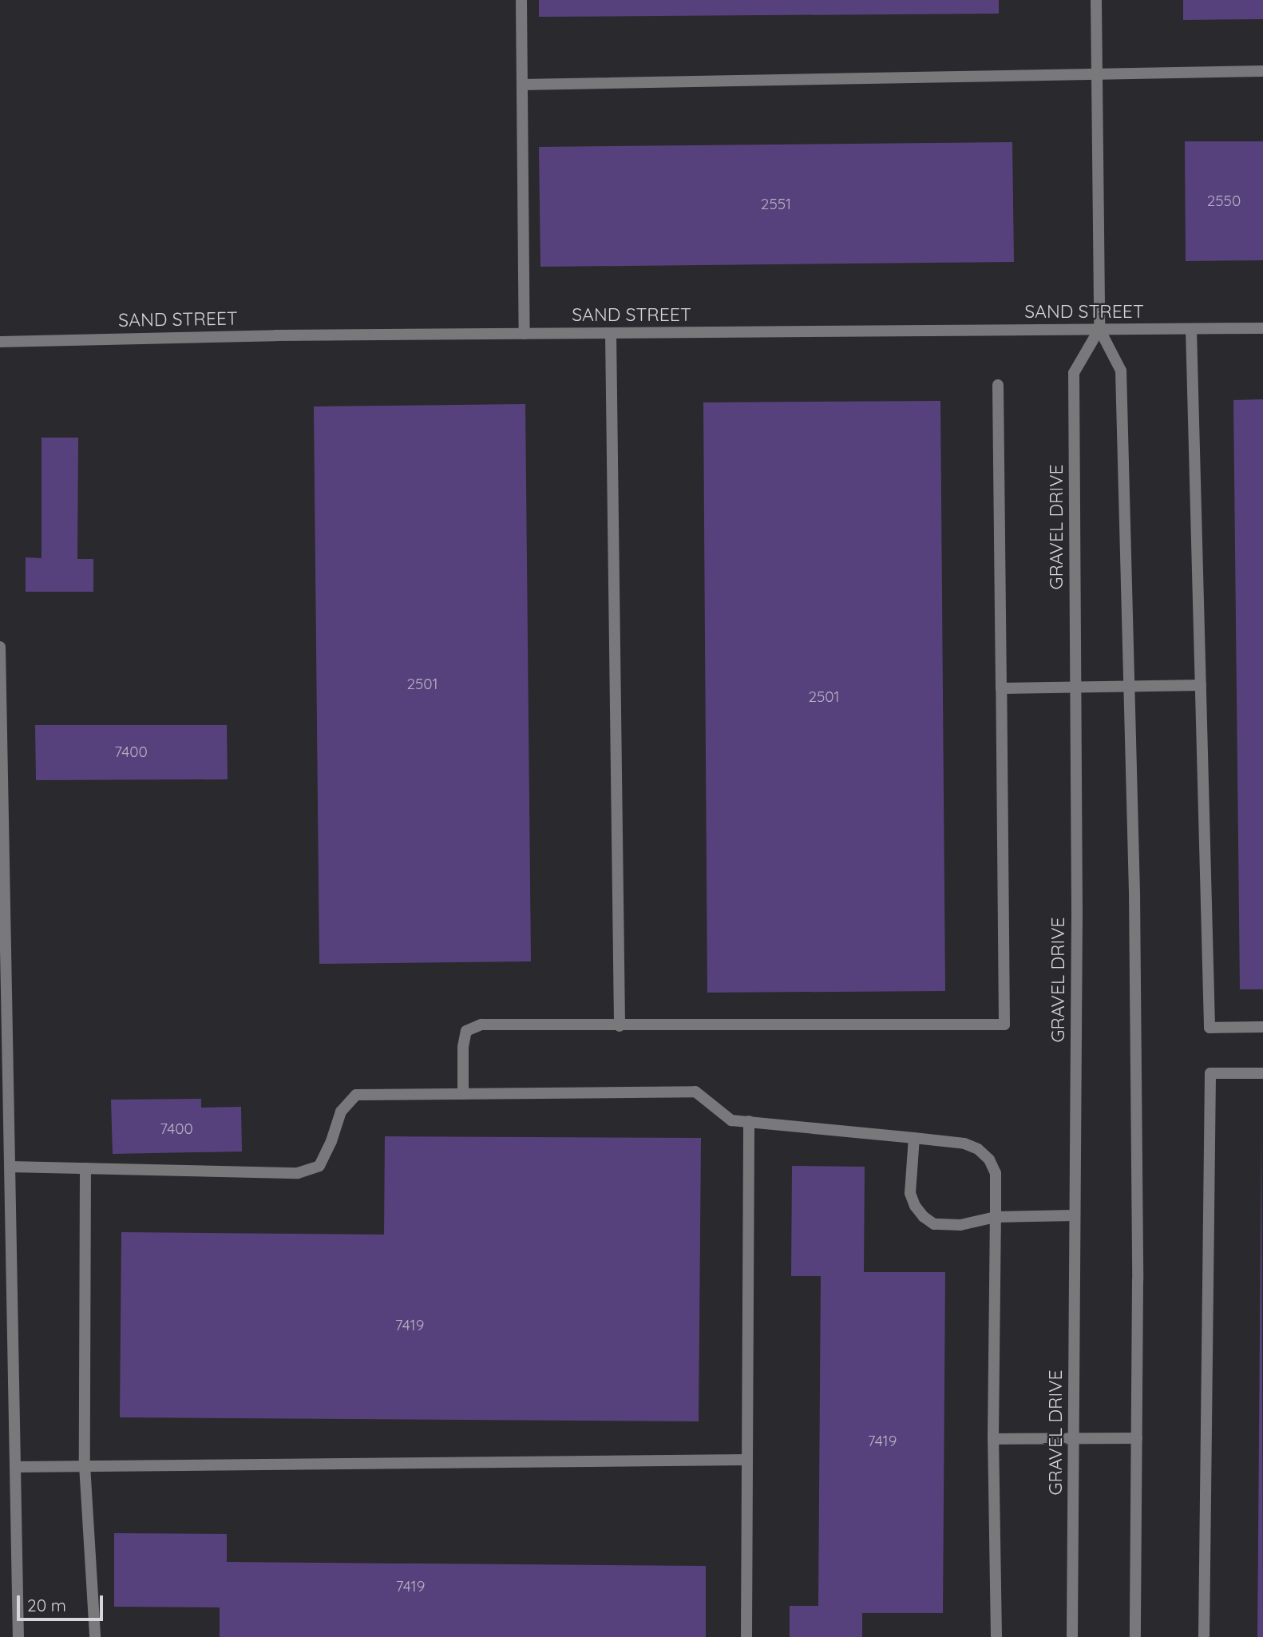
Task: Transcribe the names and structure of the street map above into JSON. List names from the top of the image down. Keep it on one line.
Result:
{"streets":{"street":["SAND STREET","GRAVEL DRIVE"]},"crossings":[["SAND STREET","GRAVEL DRIVE"]],"house_numbers":["2550","2551","2501","2501","7400","7400","7419","7419","7419"],"scale_bar":"20 m"}
